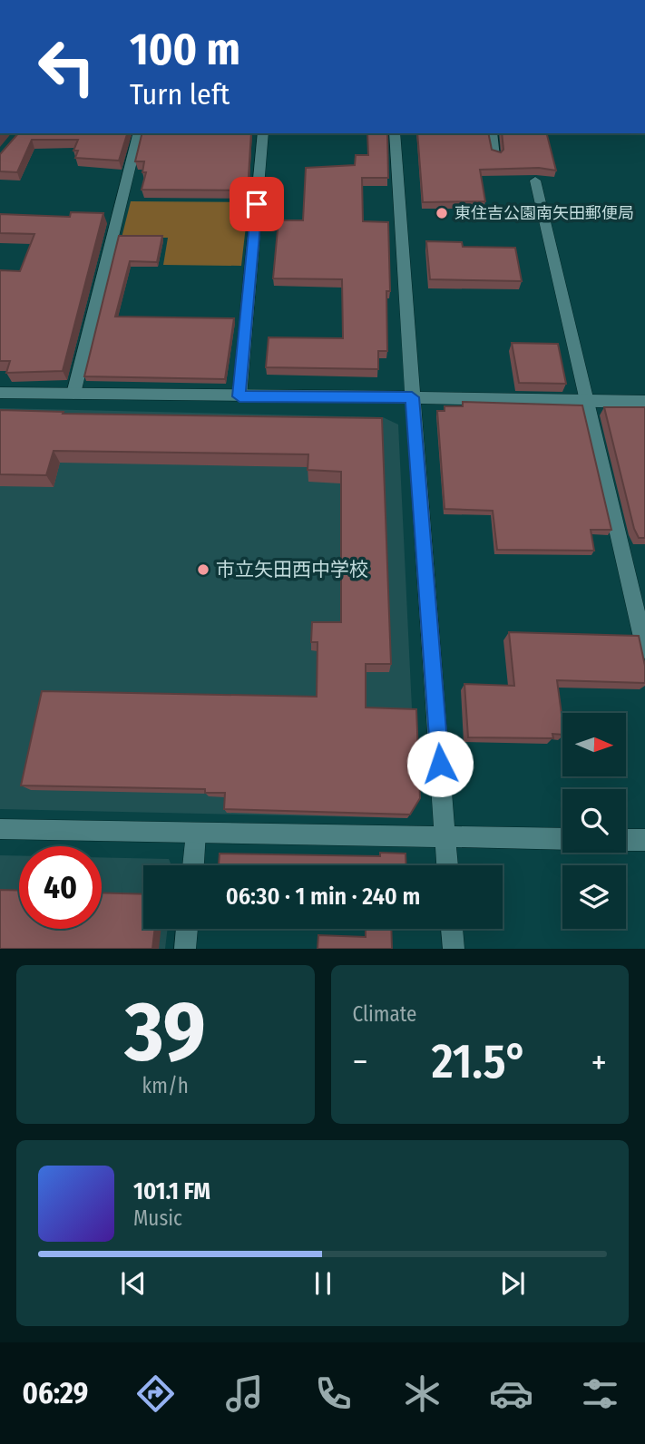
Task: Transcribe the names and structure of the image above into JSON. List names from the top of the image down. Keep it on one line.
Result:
{"places":["東住吉公園南矢田郵便局","市立矢田西中学校"],"north":"right","page":{"turn":["100 m","Turn left"],"limit":"40","trip":"06:30 · 1 min · 240 m","tile":[["39","km/h"],"Climate"],"heat":["−","21.5°","+"],"song":["101.1 FM","Music"],"tabs":"06:29"}}
